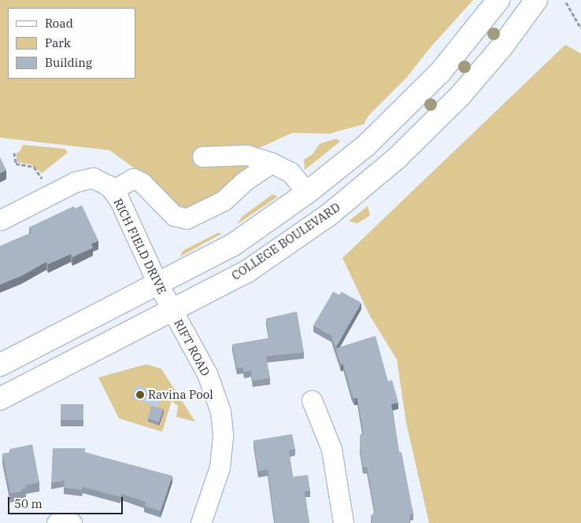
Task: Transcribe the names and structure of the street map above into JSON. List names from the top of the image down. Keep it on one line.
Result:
{"streets":{"main road":["COLLEGE BOULEVARD"],"street":["RICH FIELD DRIVE","RIFT ROAD"]},"crossings":[["COLLEGE BOULEVARD","RICH FIELD DRIVE"],["COLLEGE BOULEVARD","RIFT ROAD"],["RICH FIELD DRIVE","RIFT ROAD"]],"places":["Ravina Pool"],"legend":["Road","Park","Building"],"scale_bar":"50 m"}
